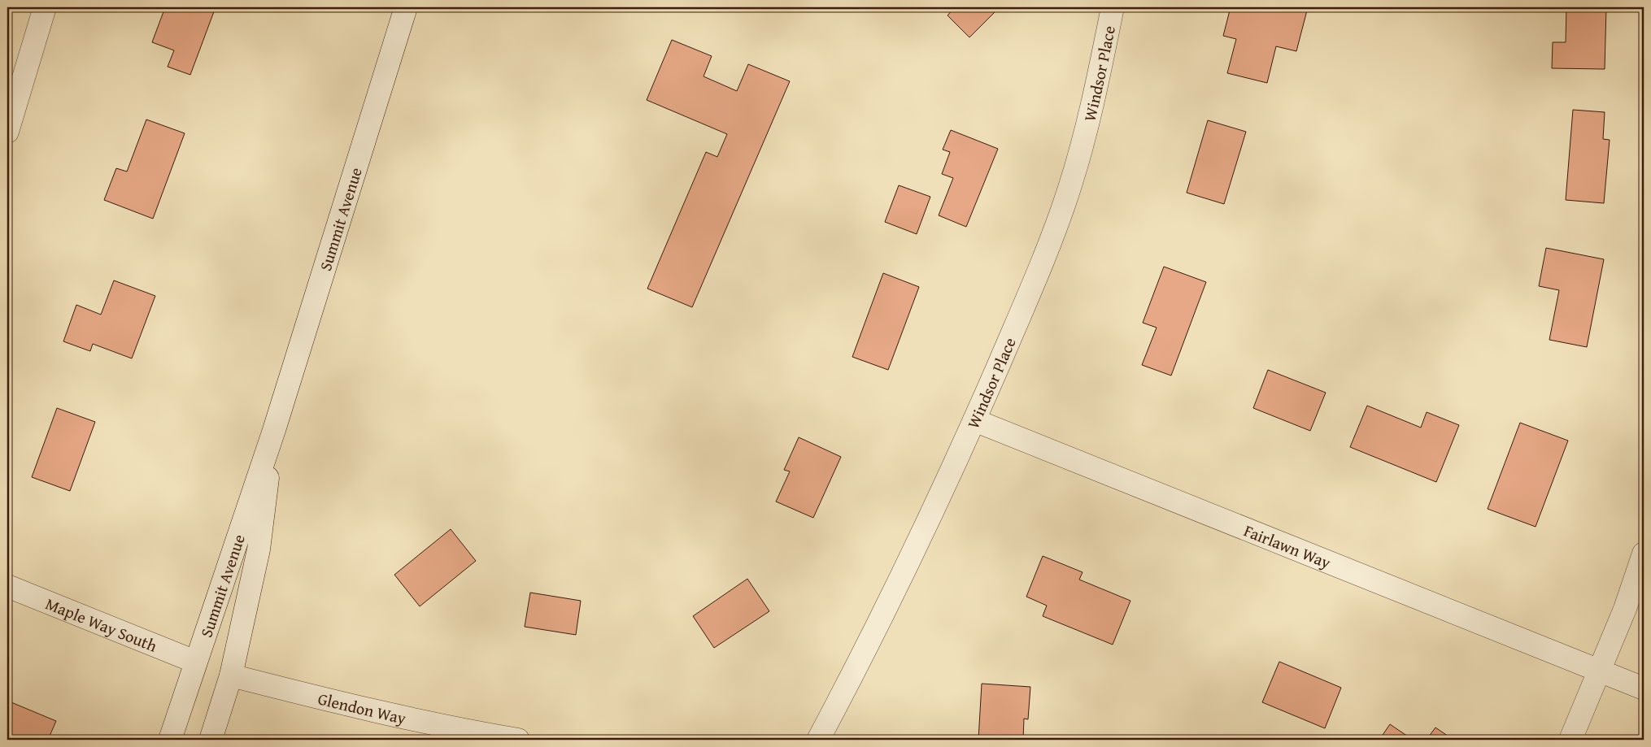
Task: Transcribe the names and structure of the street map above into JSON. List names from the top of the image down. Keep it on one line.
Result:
{"streets":{"street":["Windsor Place","Summit Avenue","Fairlawn Way","Maple Way South","Glendon Way"]},"crossings":[["Windsor Place","Fairlawn Way"],["Summit Avenue","Maple Way South"],["Summit Avenue","Glendon Way"]]}
